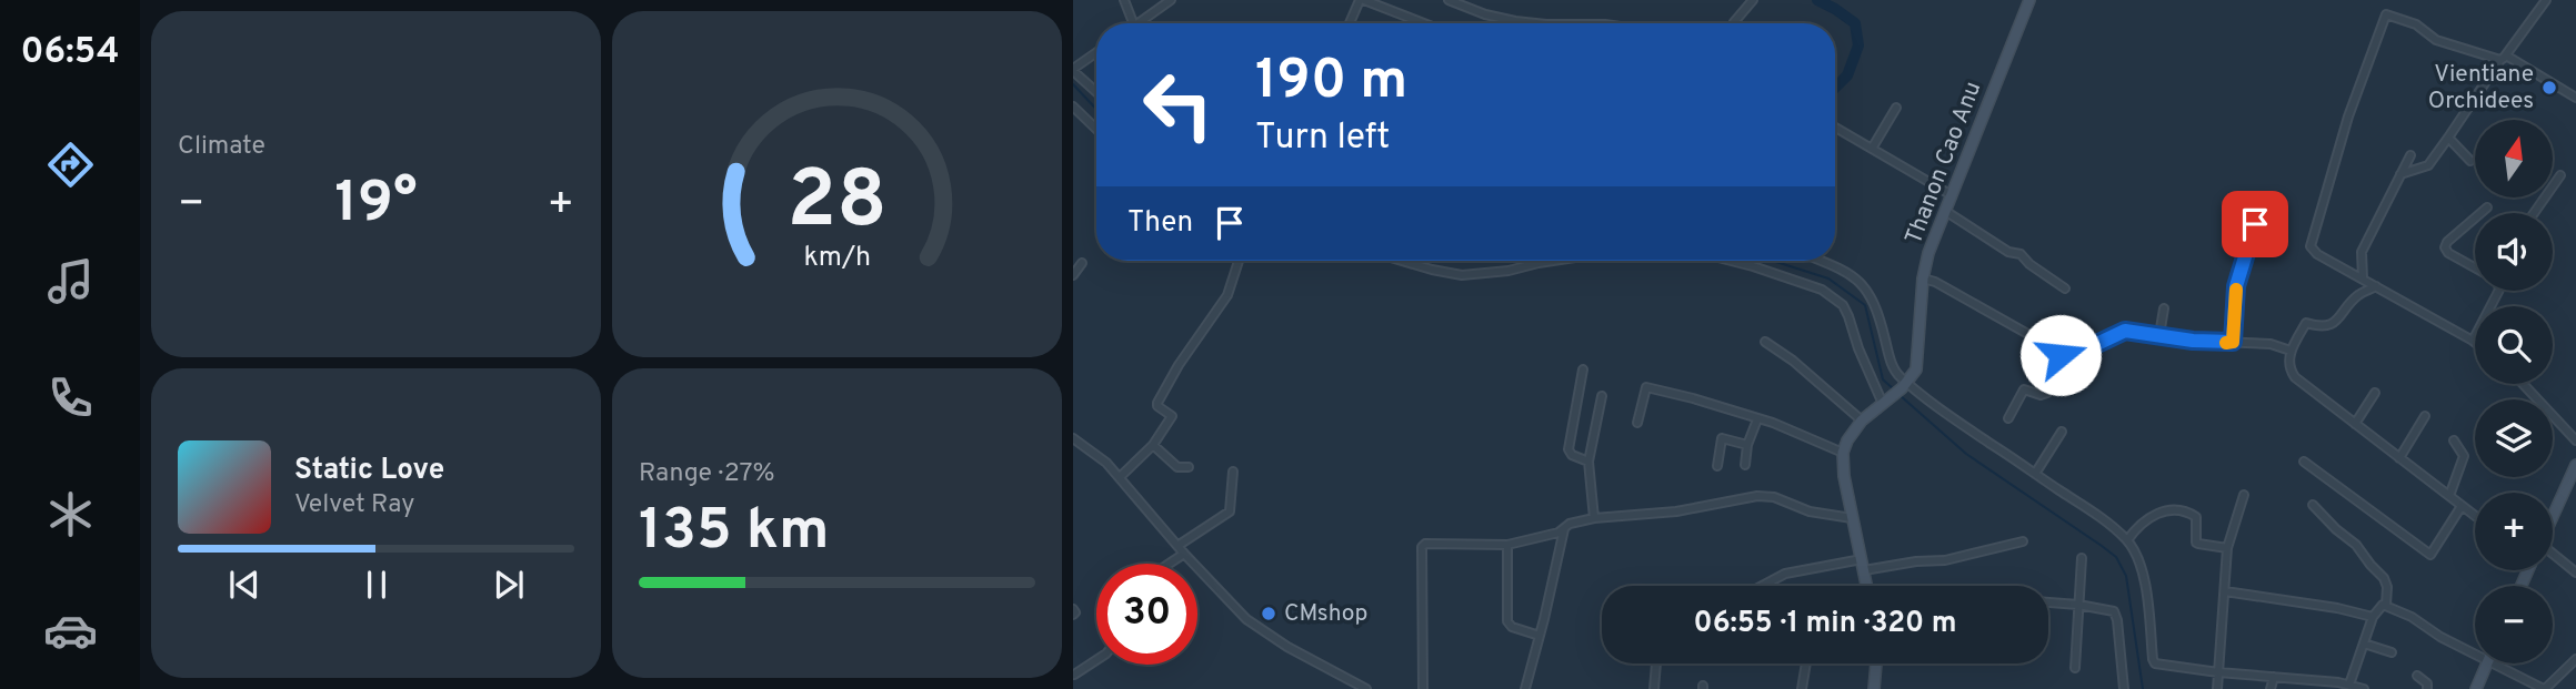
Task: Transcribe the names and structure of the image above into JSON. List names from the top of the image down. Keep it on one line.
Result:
{"streets":{"street":["Thanon Cao Anu"]},"places":["Vientiane Orchidees","CMshop"],"north":"top","page":{"tabs":"06:54","tile":["Climate",["Range · 27%","135 km"]],"turn":["190 m","Turn left"],"map_buttons":["+","−"],"heat":["−","19°","+"],"then":"Then","song":["Static Love","Velvet Ray"],"limit":"30","trip":"06:55 · 1 min · 320 m","gauge":["28","km/h"]}}
